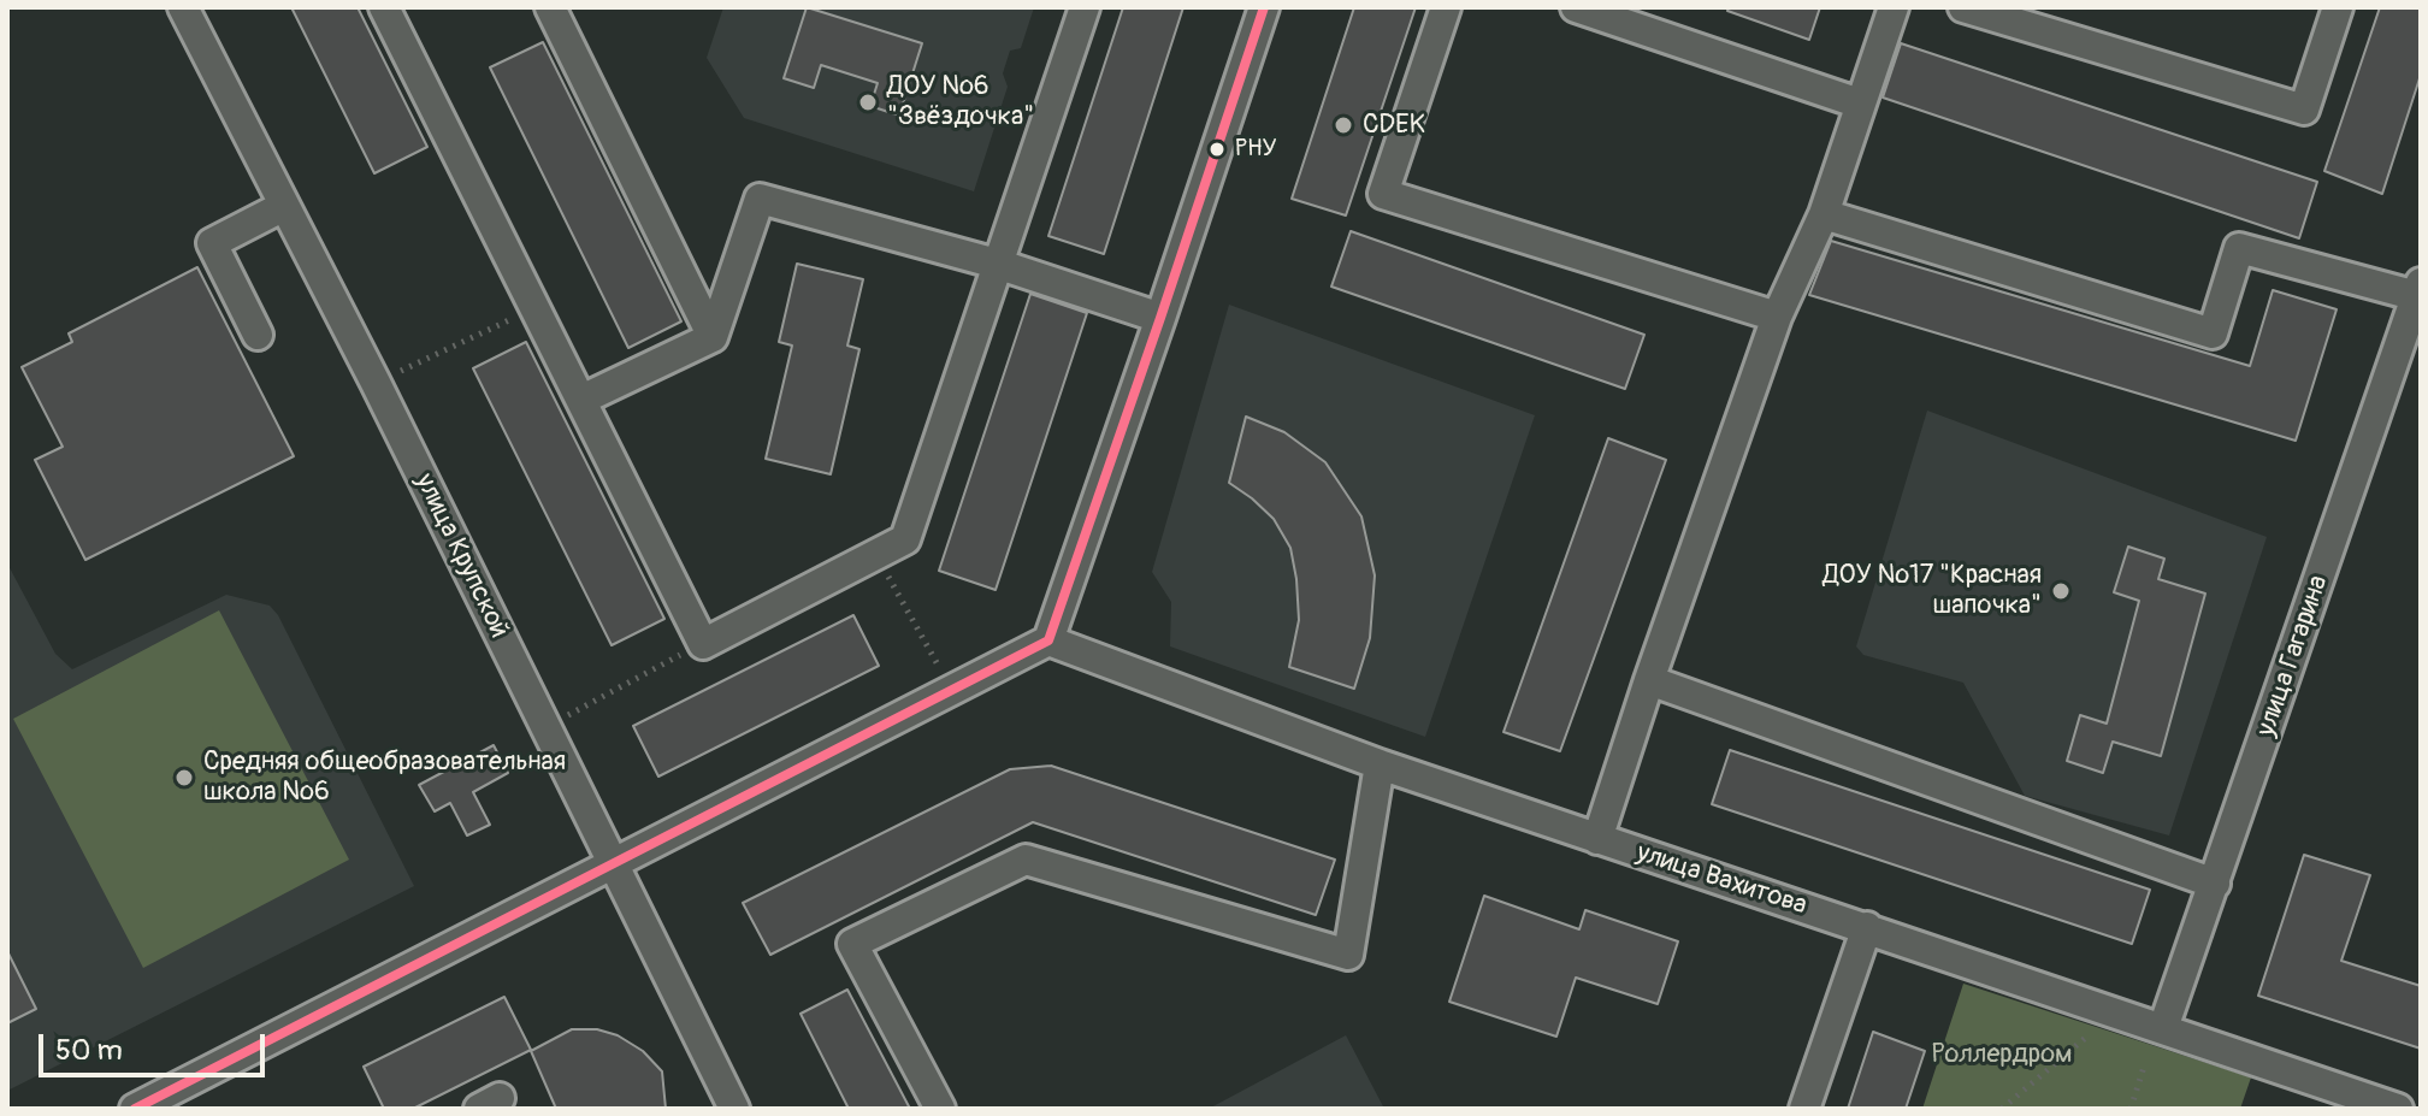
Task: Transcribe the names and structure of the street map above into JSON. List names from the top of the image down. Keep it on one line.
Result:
{"streets":{"street":["улица Крупской","улица Гагарина","улица Вахитова"]},"crossings":[["улица Гагарина","улица Вахитова"]],"parks":["Роллердром"],"places":["ДОУ №6 \"Звёздочка\"","CDEK","РНУ","ДОУ №17 \"Красная шапочка\"","Средняя общеобразовательная школа №6"],"scale_bar":"50 m"}
